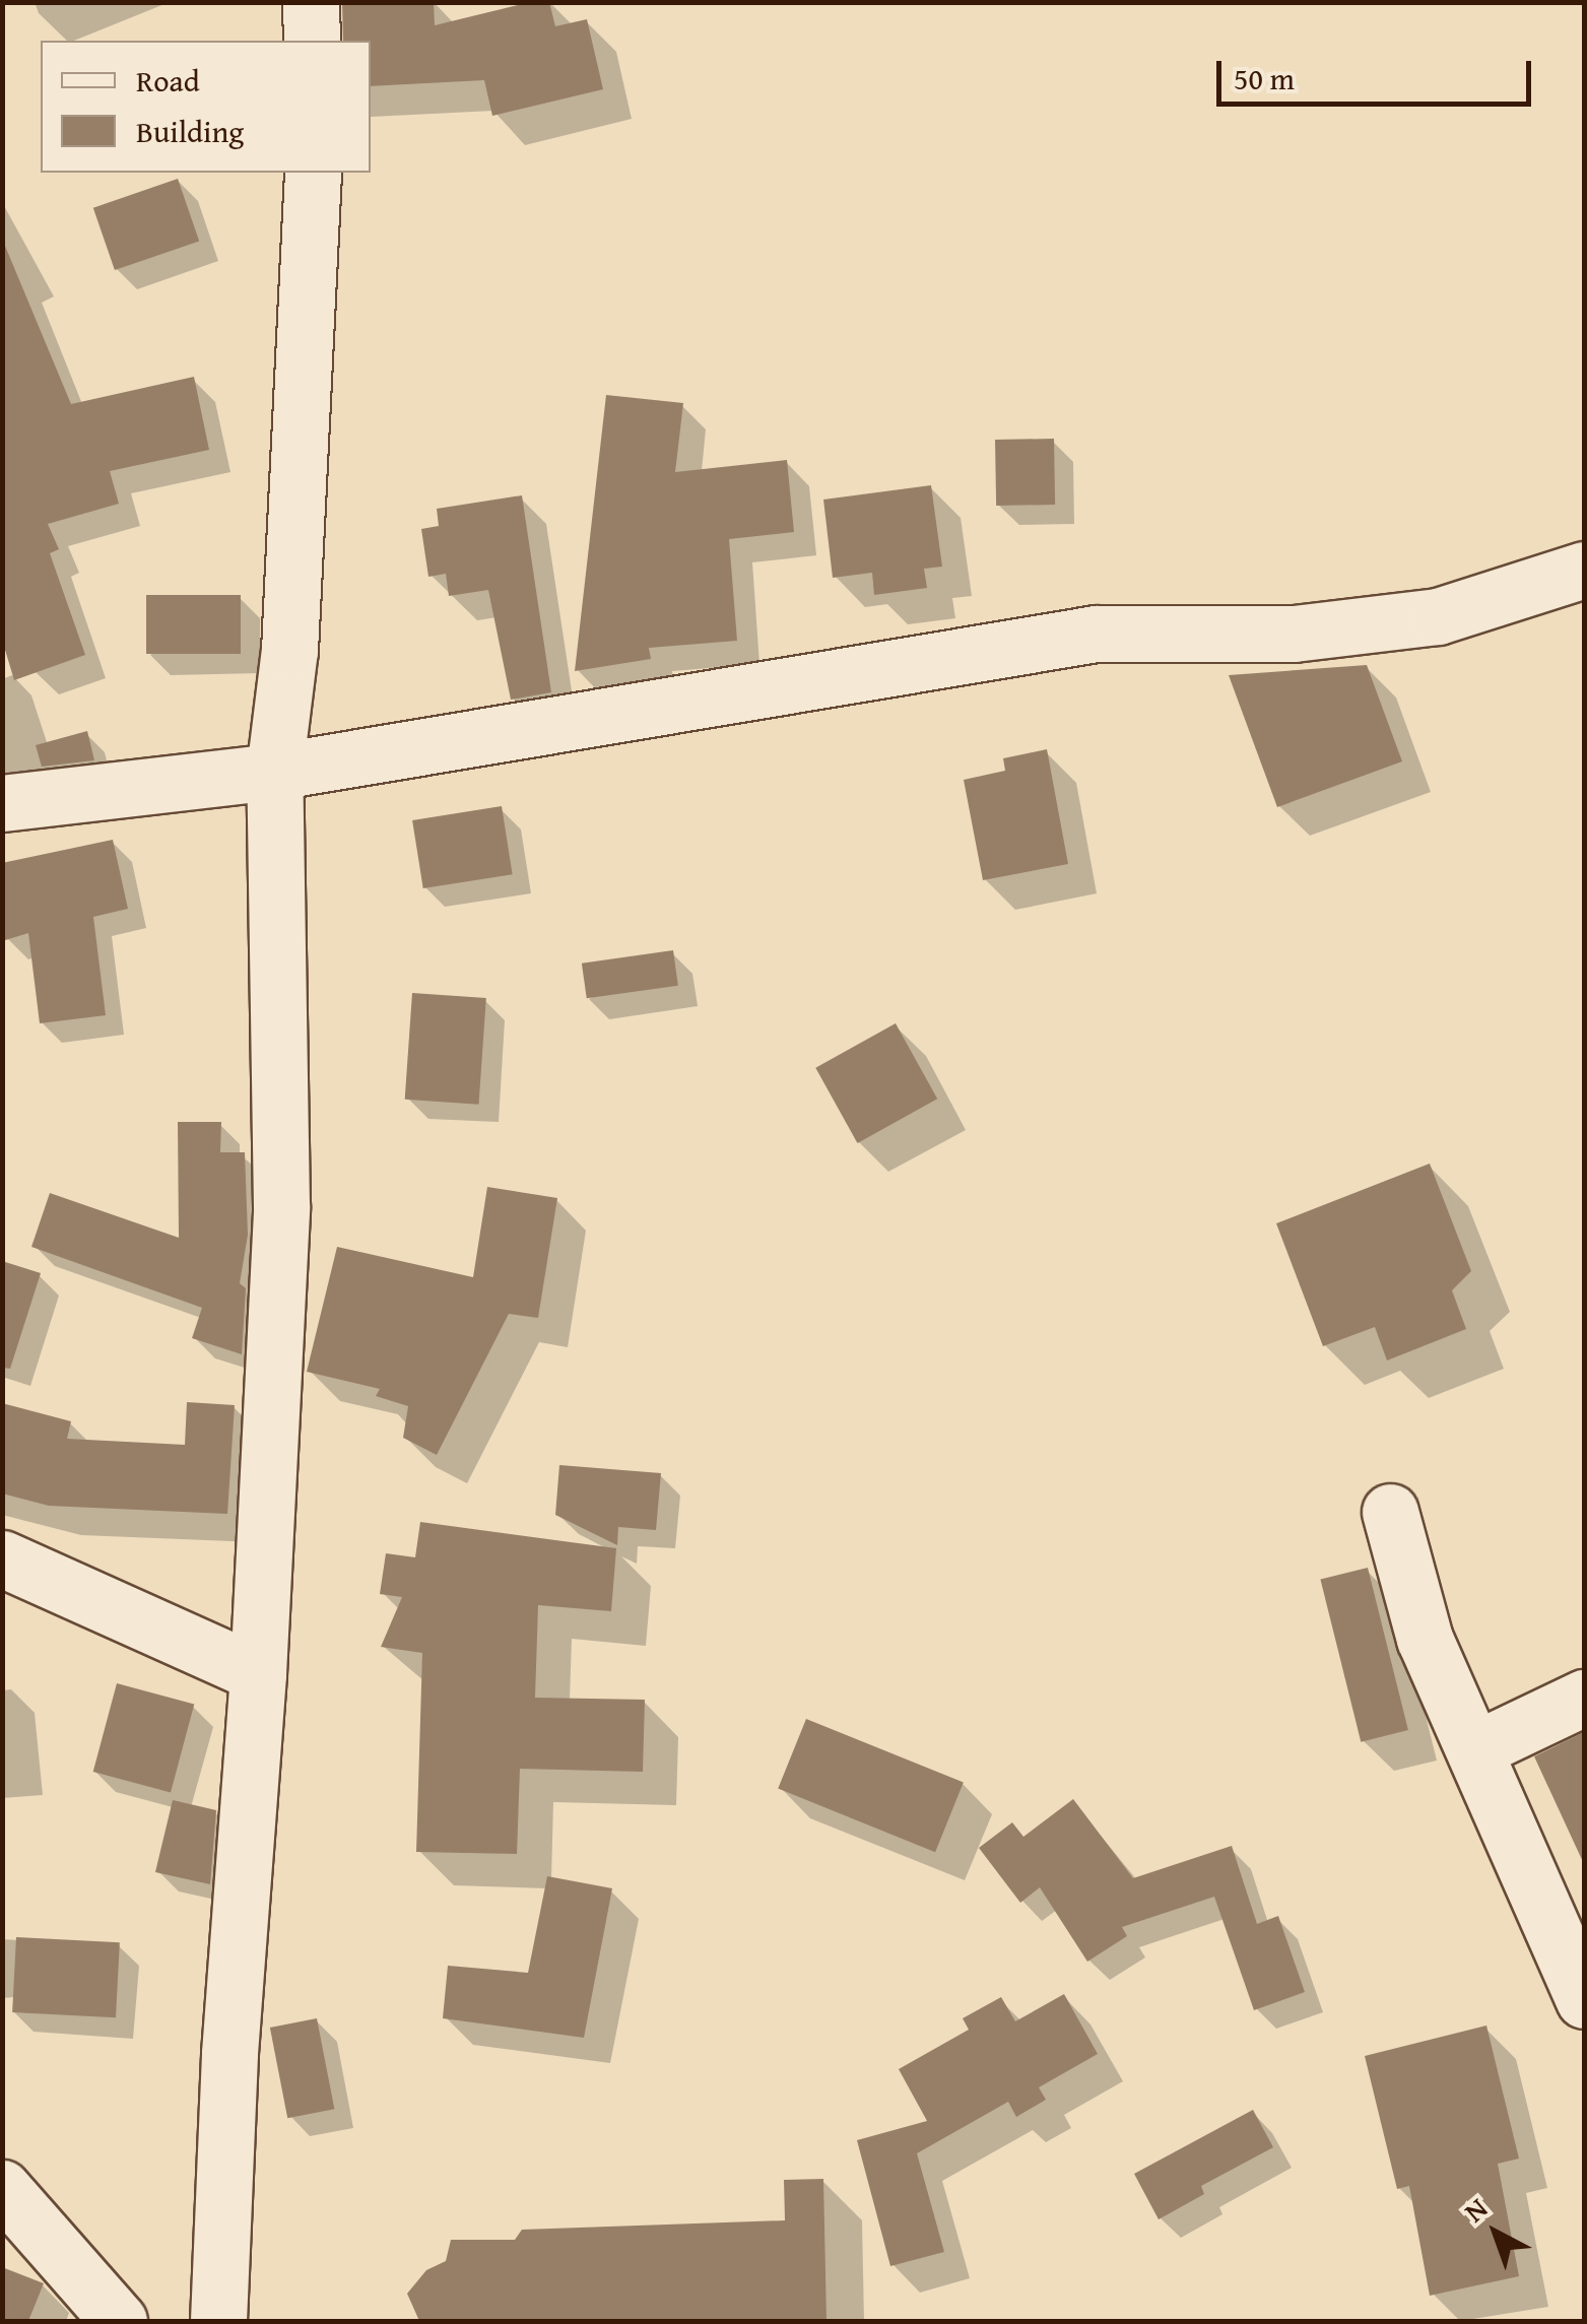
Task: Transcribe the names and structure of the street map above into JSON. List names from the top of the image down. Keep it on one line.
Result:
{"legend":["Road","Building"],"scale_bar":"50 m","north":"top left"}
